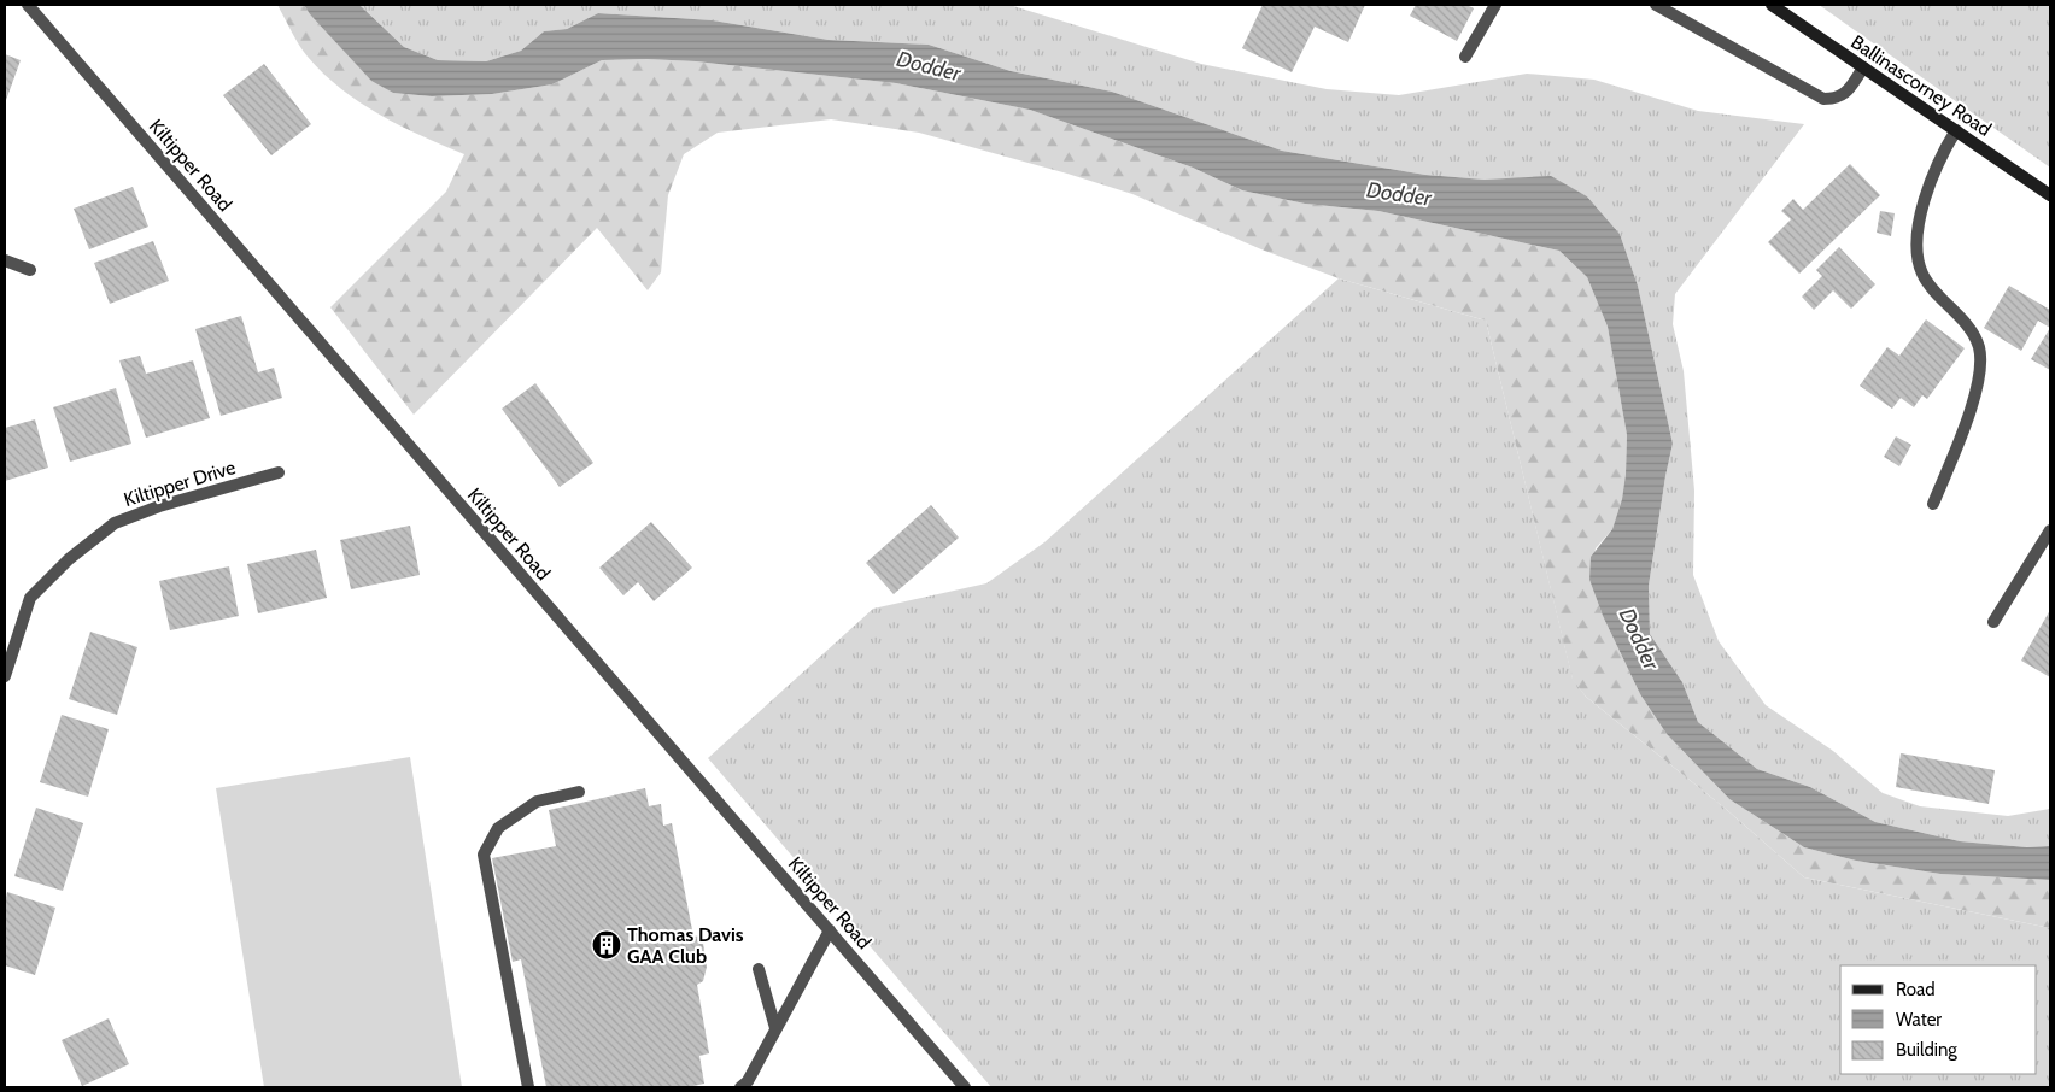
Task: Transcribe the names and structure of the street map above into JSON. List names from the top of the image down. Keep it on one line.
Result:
{"streets":{"main road":["Ballinascorney Road"],"street":["Kiltipper Road","Kiltipper Drive"]},"water":["Dodder"],"places":{"building":["Thomas Davis GAA Club"]},"legend":["Road","Water","Building"]}
